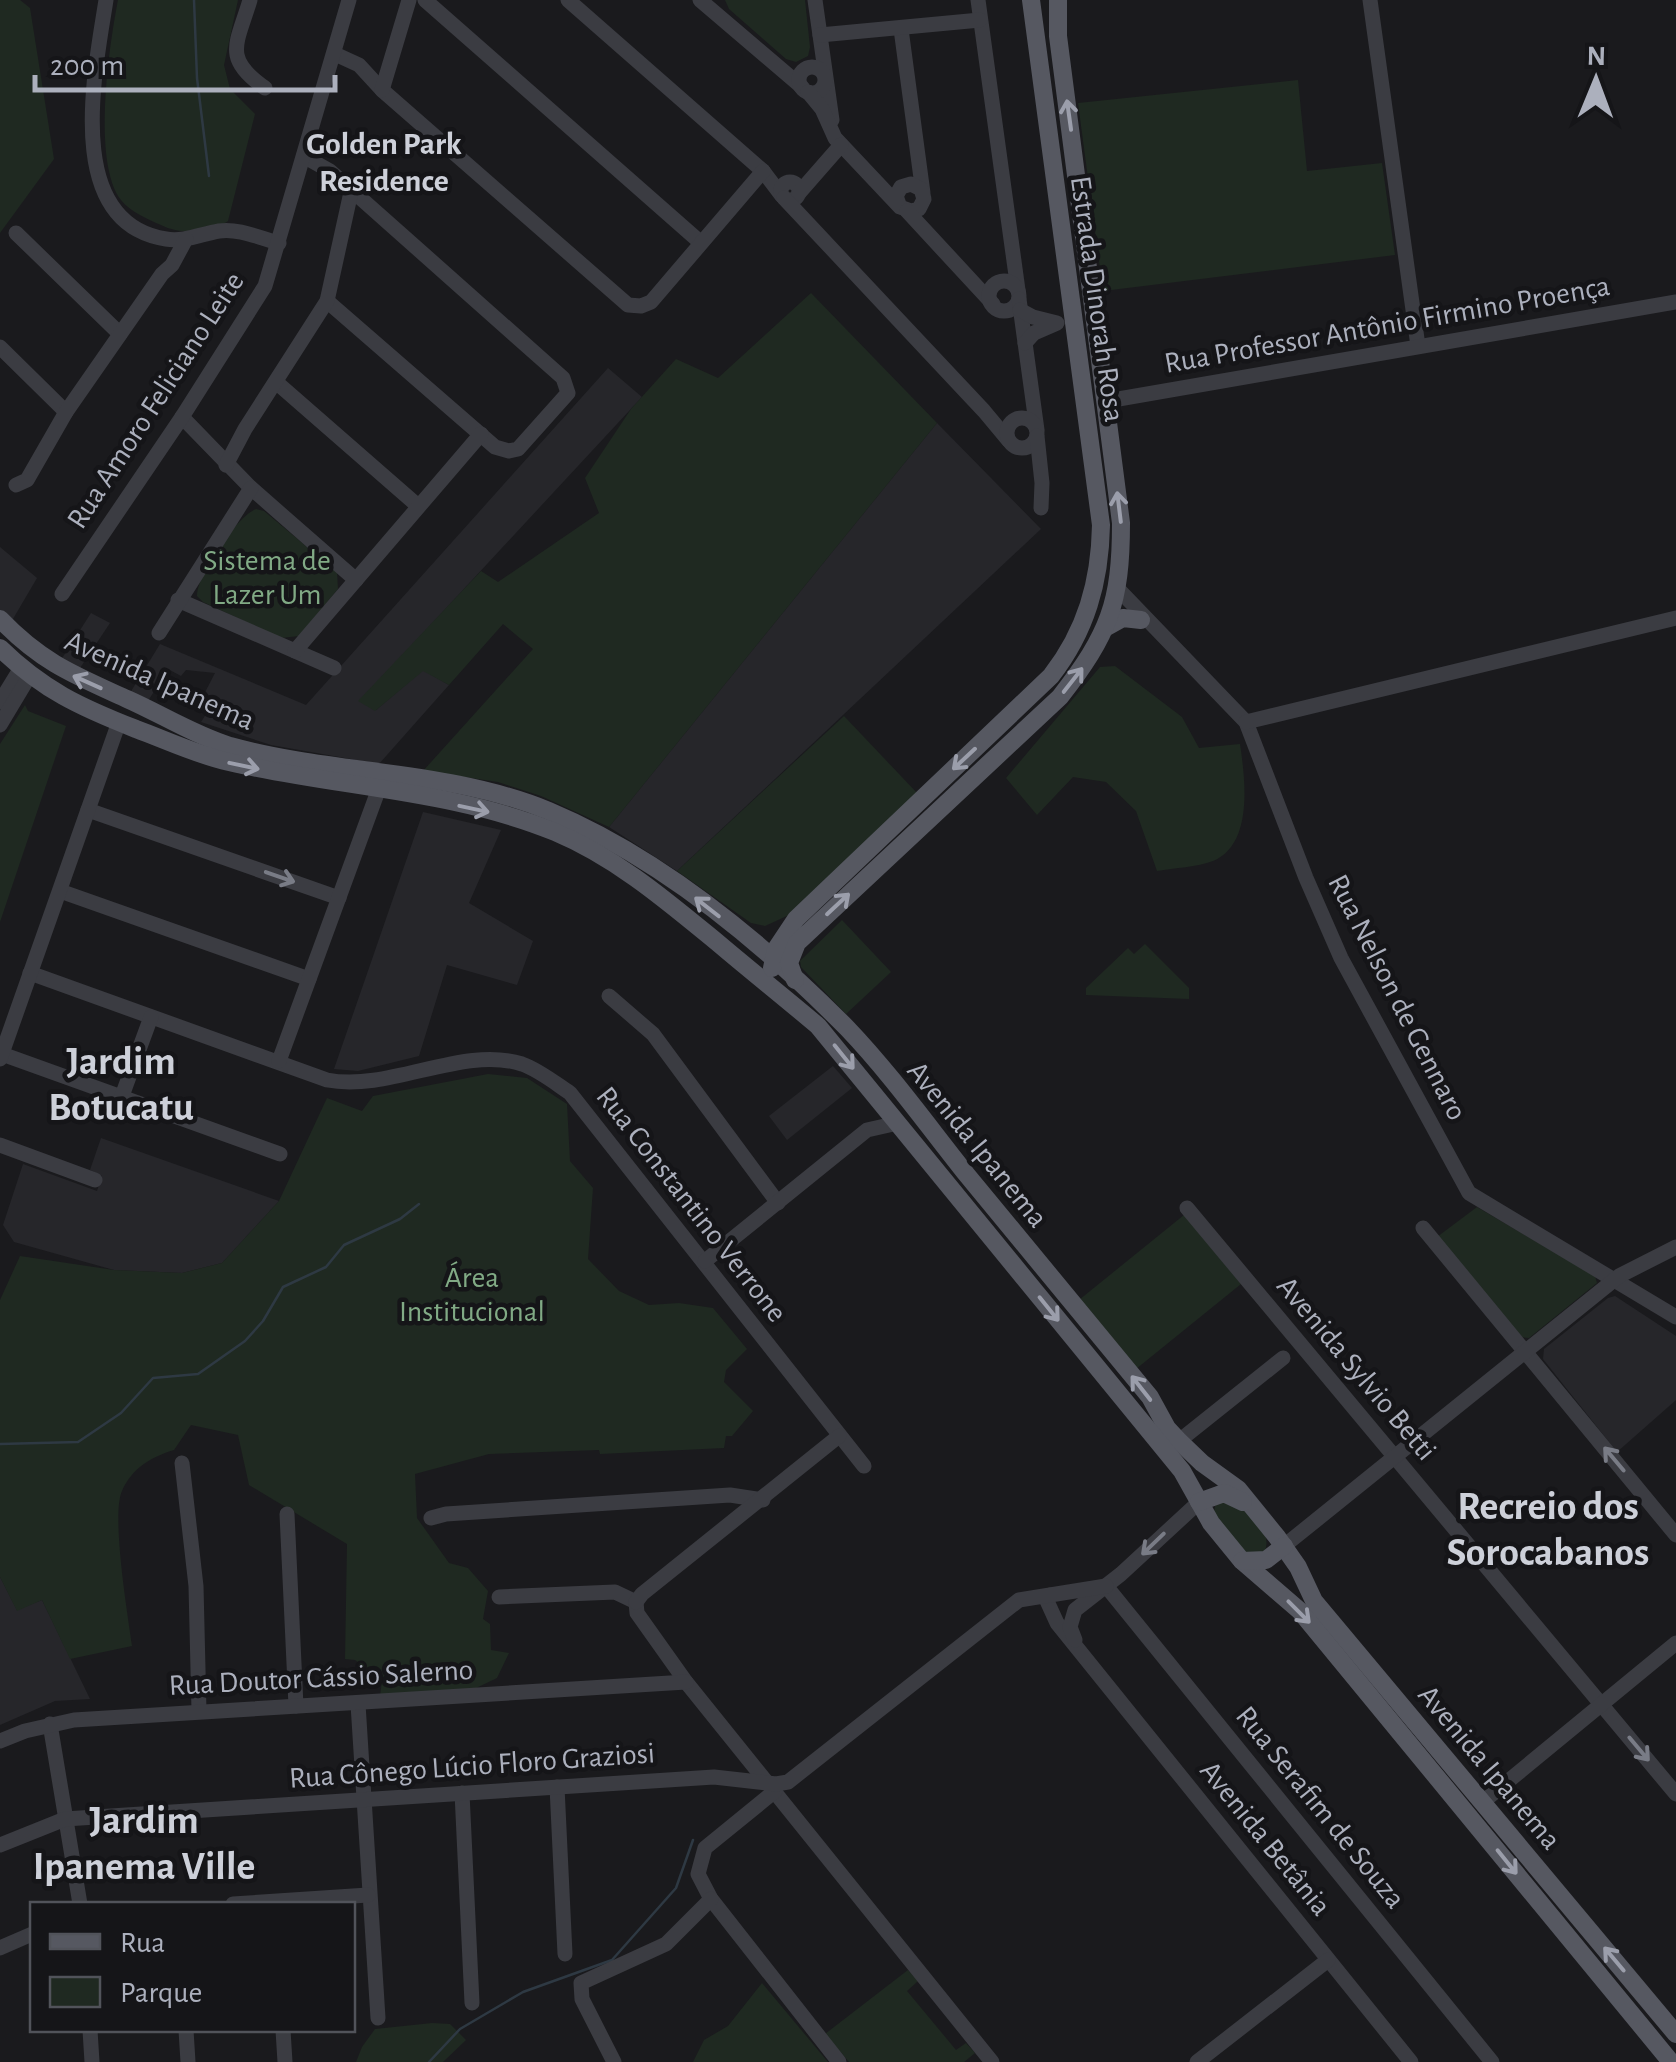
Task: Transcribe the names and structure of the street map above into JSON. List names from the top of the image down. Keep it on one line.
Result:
{"streets":{"main road":["Estrada Dinorah Rosa","Avenida Ipanema"],"street":["Rua Professor Antônio Firmino Proença","Rua Amoro Feliciano Leite","Rua Nelson de Gennaro","Rua Constantino Verrone","Avenida Sylvio Betti","Rua Doutor Cássio Salerno","Rua Cônego Lúcio Floro Graziosi","Rua Serafim de Souza","Avenida Betânia"]},"crossings":[["Estrada Dinorah Rosa","Rua Professor Antônio Firmino Proença"],["Estrada Dinorah Rosa","Rua Nelson de Gennaro"]],"districts":["Golden Park Residence","Jardim Botucatu","Recreio dos Sorocabanos","Jardim Ipanema Ville"],"parks":["Sistema de Lazer Um","Área Institucional"],"legend":["Rua","Parque"],"scale_bar":"200 m","north":"top"}
